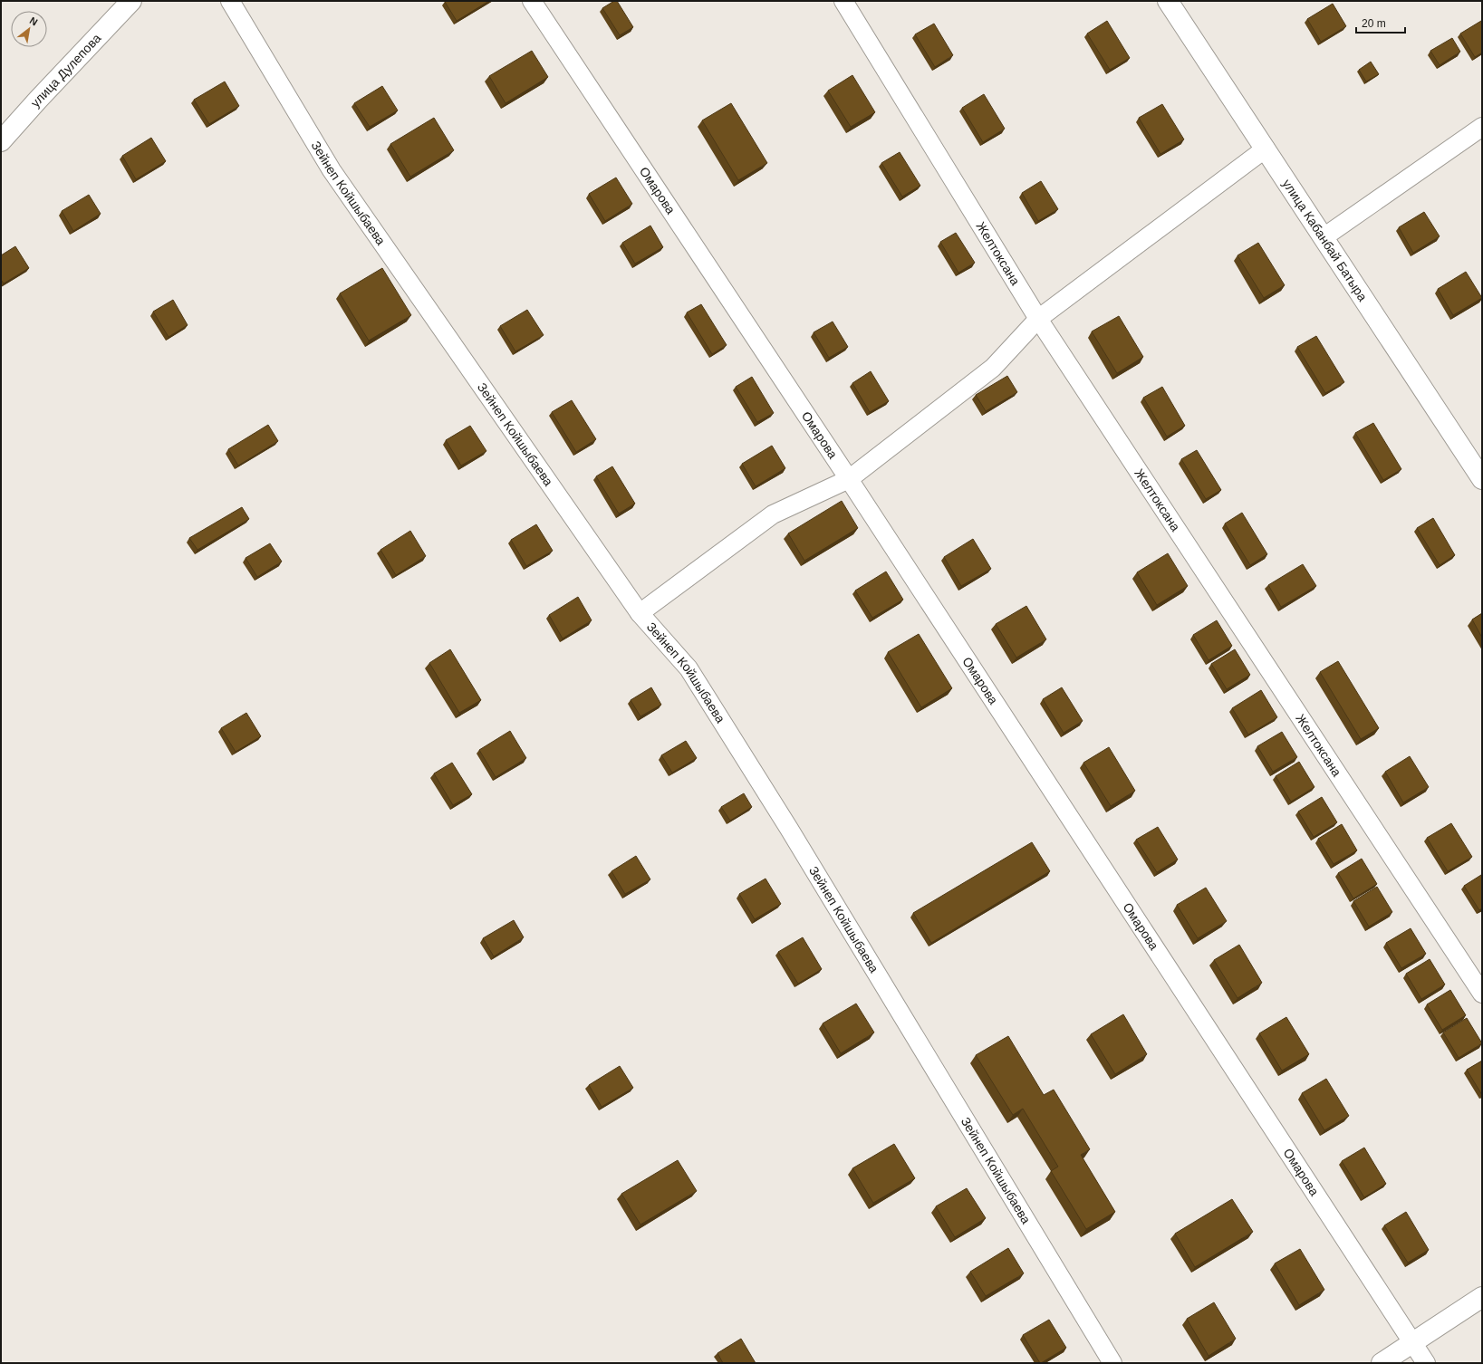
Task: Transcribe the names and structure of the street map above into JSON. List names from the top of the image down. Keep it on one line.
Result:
{"streets":{"street":["улица Дулепова","Омарова","Зейнеп Койшыбаева","улица Кабанбай Батыра","Желтоксана"]},"scale_bar":"20 m","north":"top right"}
